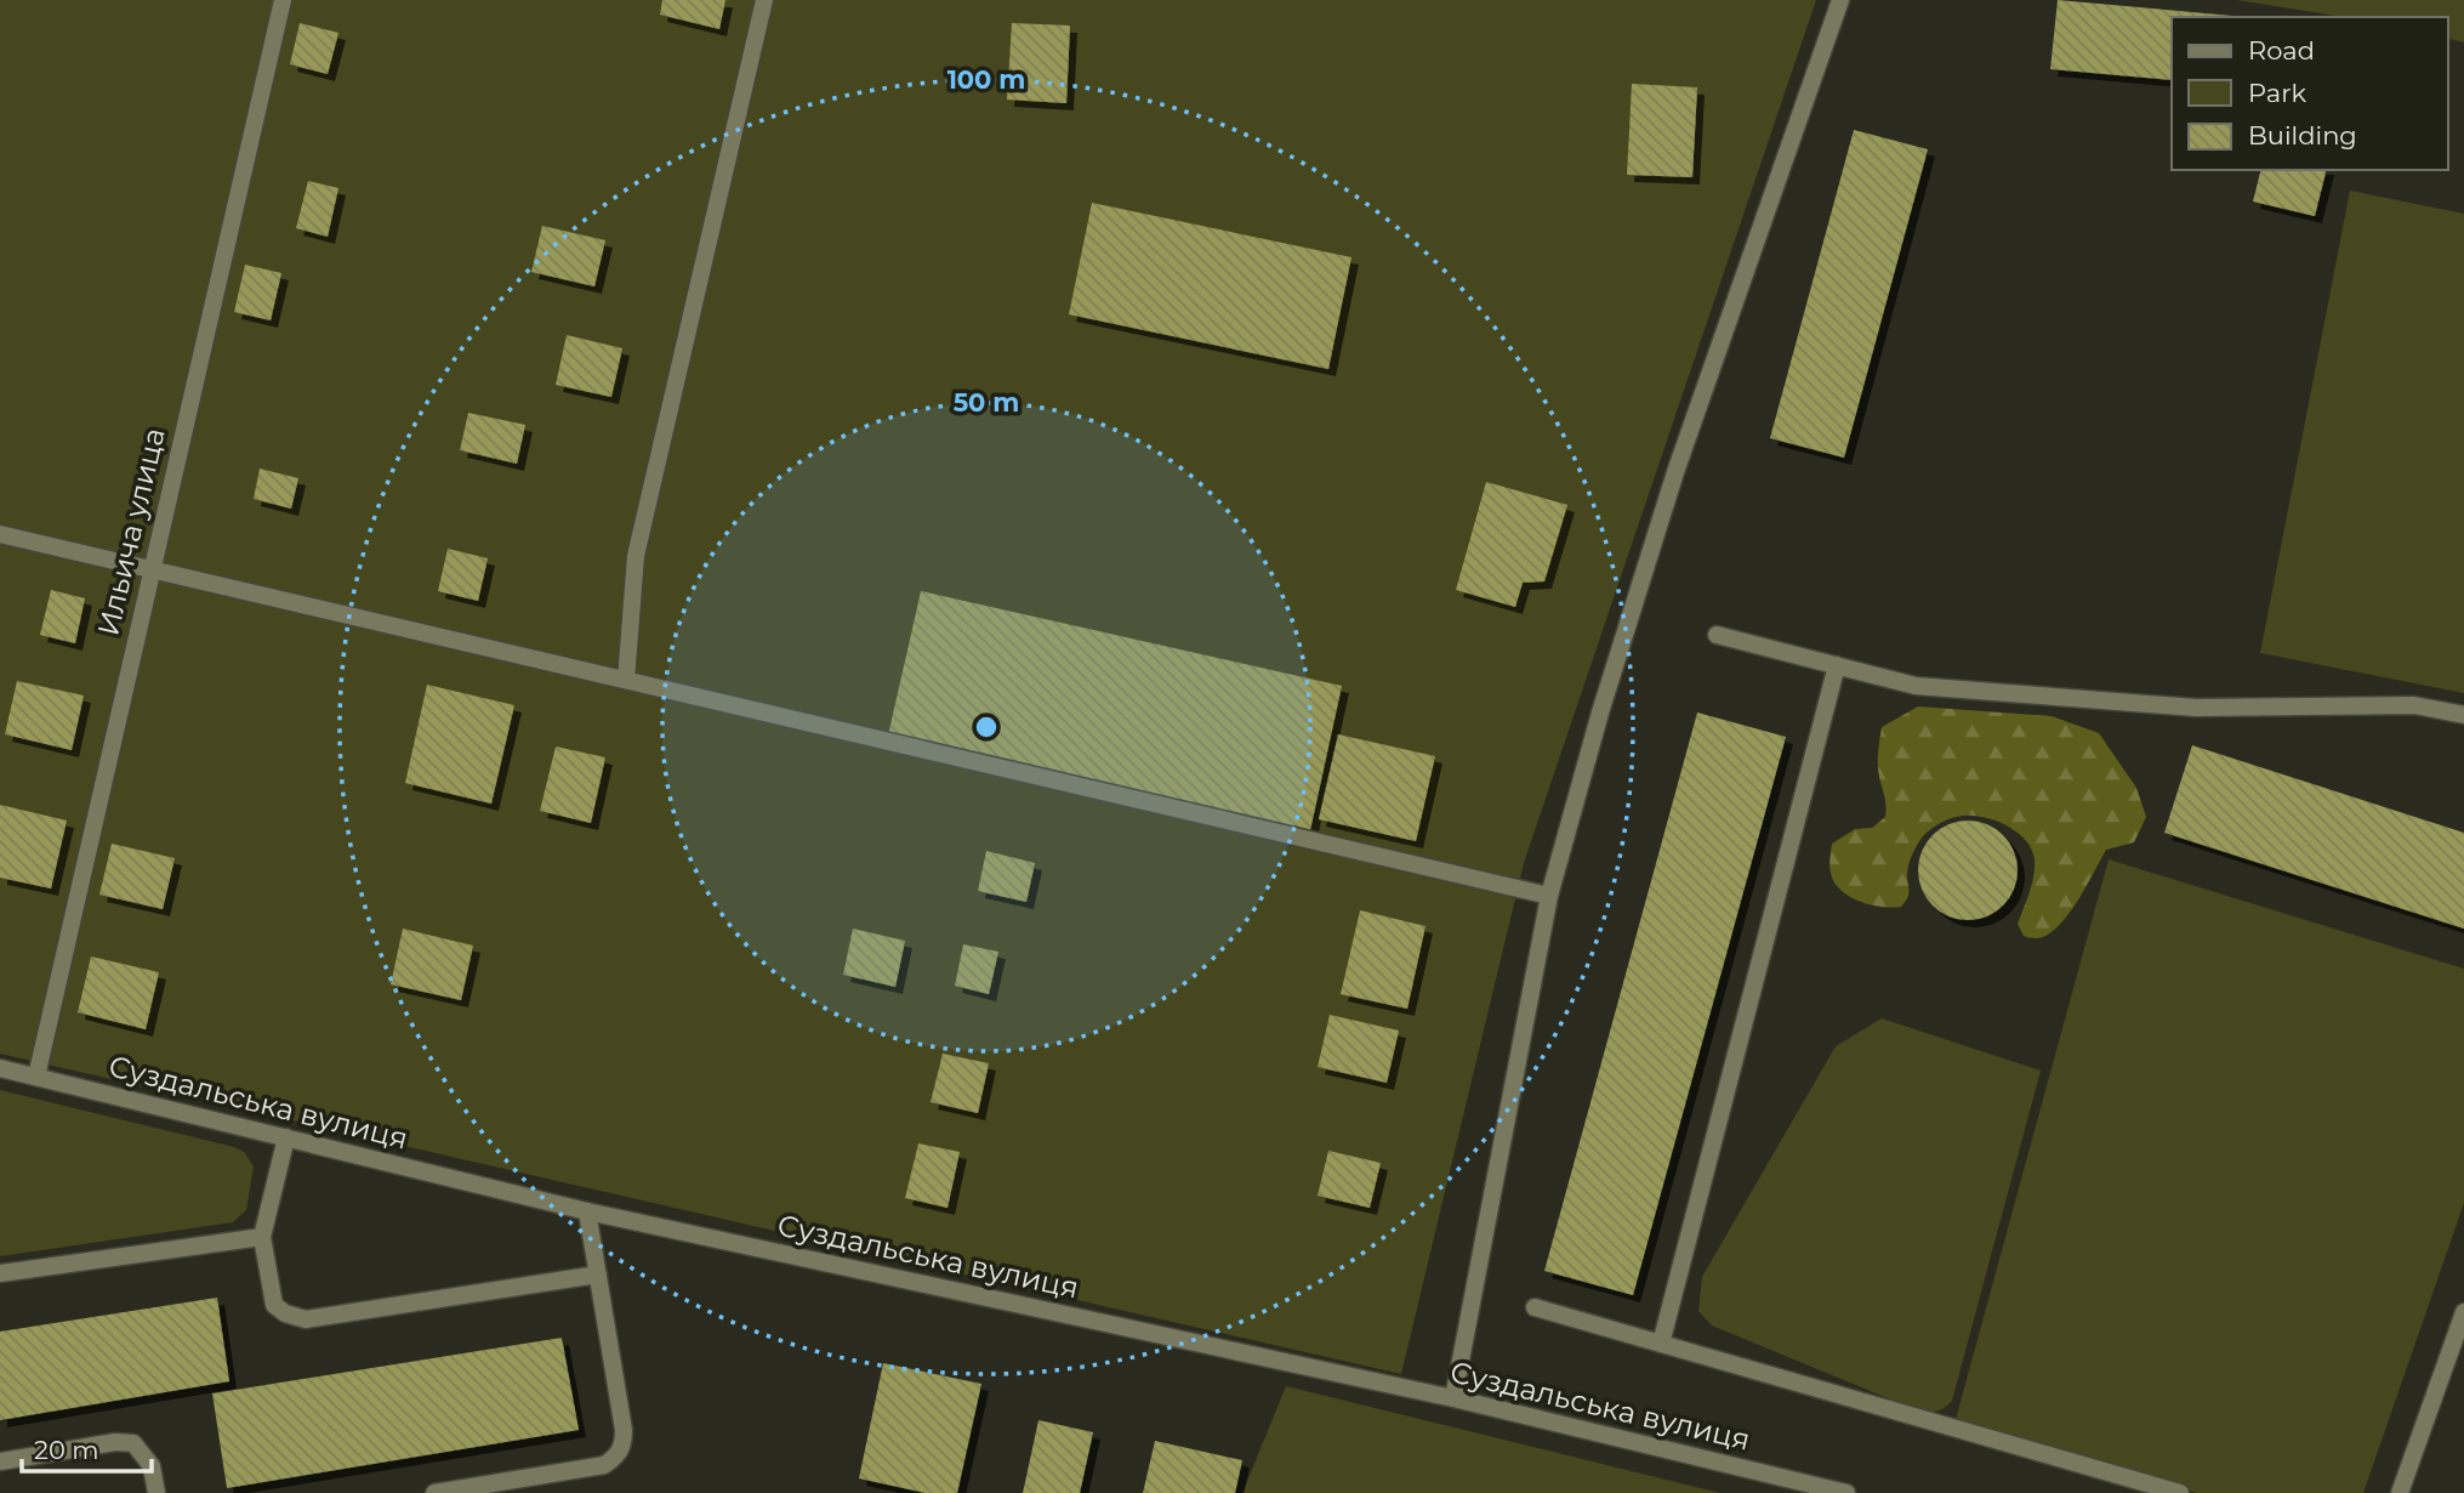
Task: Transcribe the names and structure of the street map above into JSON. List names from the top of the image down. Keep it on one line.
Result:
{"streets":{"street":["Ильича улица","Суздальська вулиця"]},"crossings":[["Ильича улица","Суздальська вулиця"]],"legend":["Road","Park","Building"],"scale_bar":"20 m","rings":["100 m","50 m"]}
